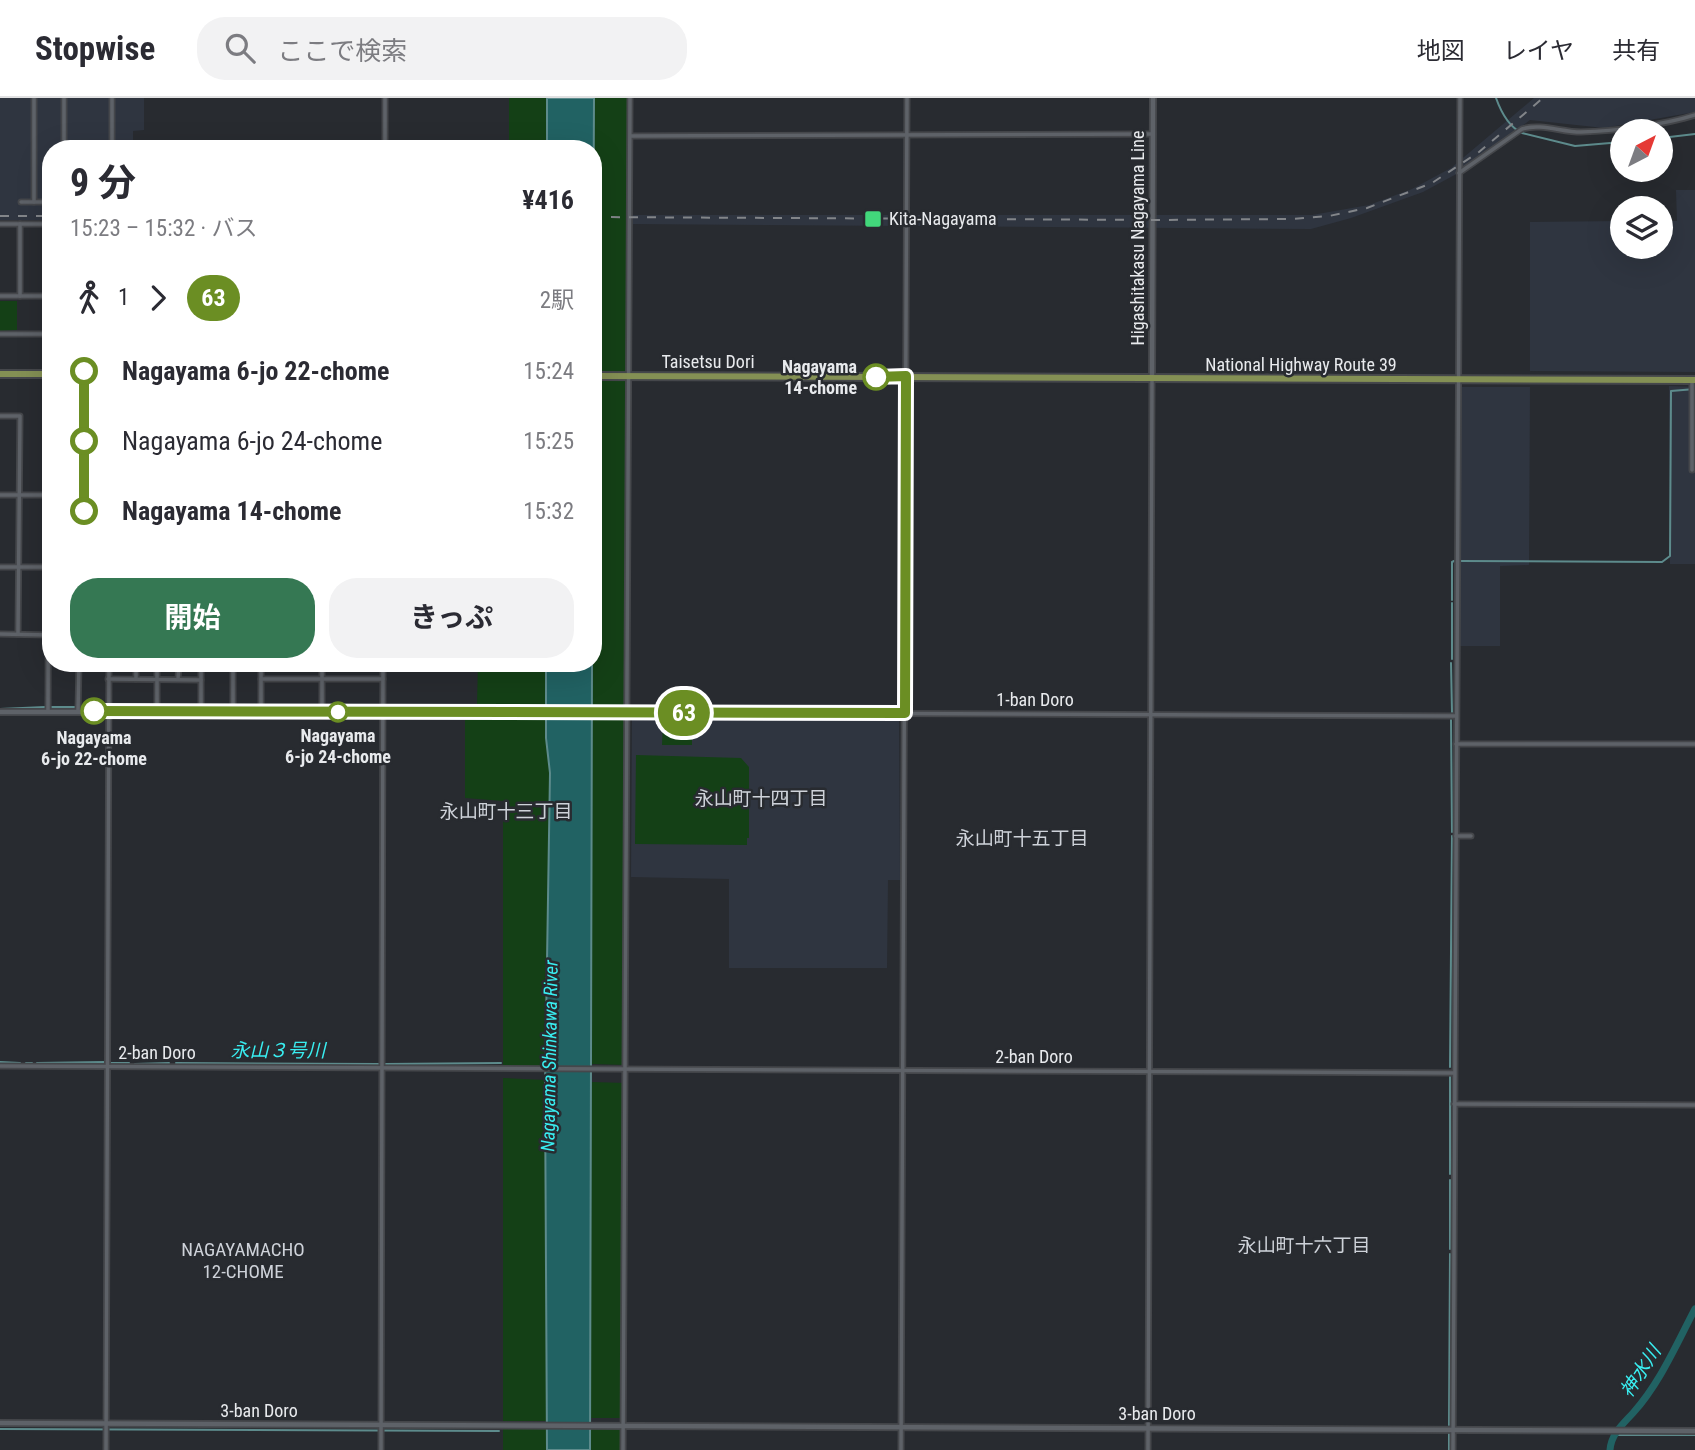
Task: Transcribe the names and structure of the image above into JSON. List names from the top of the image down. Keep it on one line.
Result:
{"streets":{"highway":["Taisetsu Dori","National Highway Route 39"],"street":["Higashitakasu Nagayama Line","1-ban Doro","2-ban Doro","3-ban Doro"]},"crossings":[["Higashitakasu Nagayama Line","National Highway Route 39"],["Taisetsu Dori","National Highway Route 39"]],"districts":["永山町十四丁目","永山町十三丁目","永山町十五丁目","永山町十六丁目","NAGAYAMACHO 12-CHOME"],"water":["永山３号川","Nagayama Shinkawa River","神水川"],"places":{"transit":["Kita-Nagayama"],"other":["Nagayama 14-chome","Nagayama 6-jo 22-chome","Nagayama 6-jo 24-chome"]},"lines":["bus line 63"],"north":"top right","page":{"header":"Stopwise","search":"ここで検索","nav":["地図","レイヤ","共有"],"on_map":"63","heading":["9 分","15:23 – 15:32 · バス","¥416"],"legs":["1","63","2駅"],"list":[{"name":"Nagayama 6-jo 22-chome","value":"15:24"},{"name":"Nagayama 6-jo 24-chome","value":"15:25"},{"name":"Nagayama 14-chome","value":"15:32"}],"buttons":["開始","きっぷ"]}}
